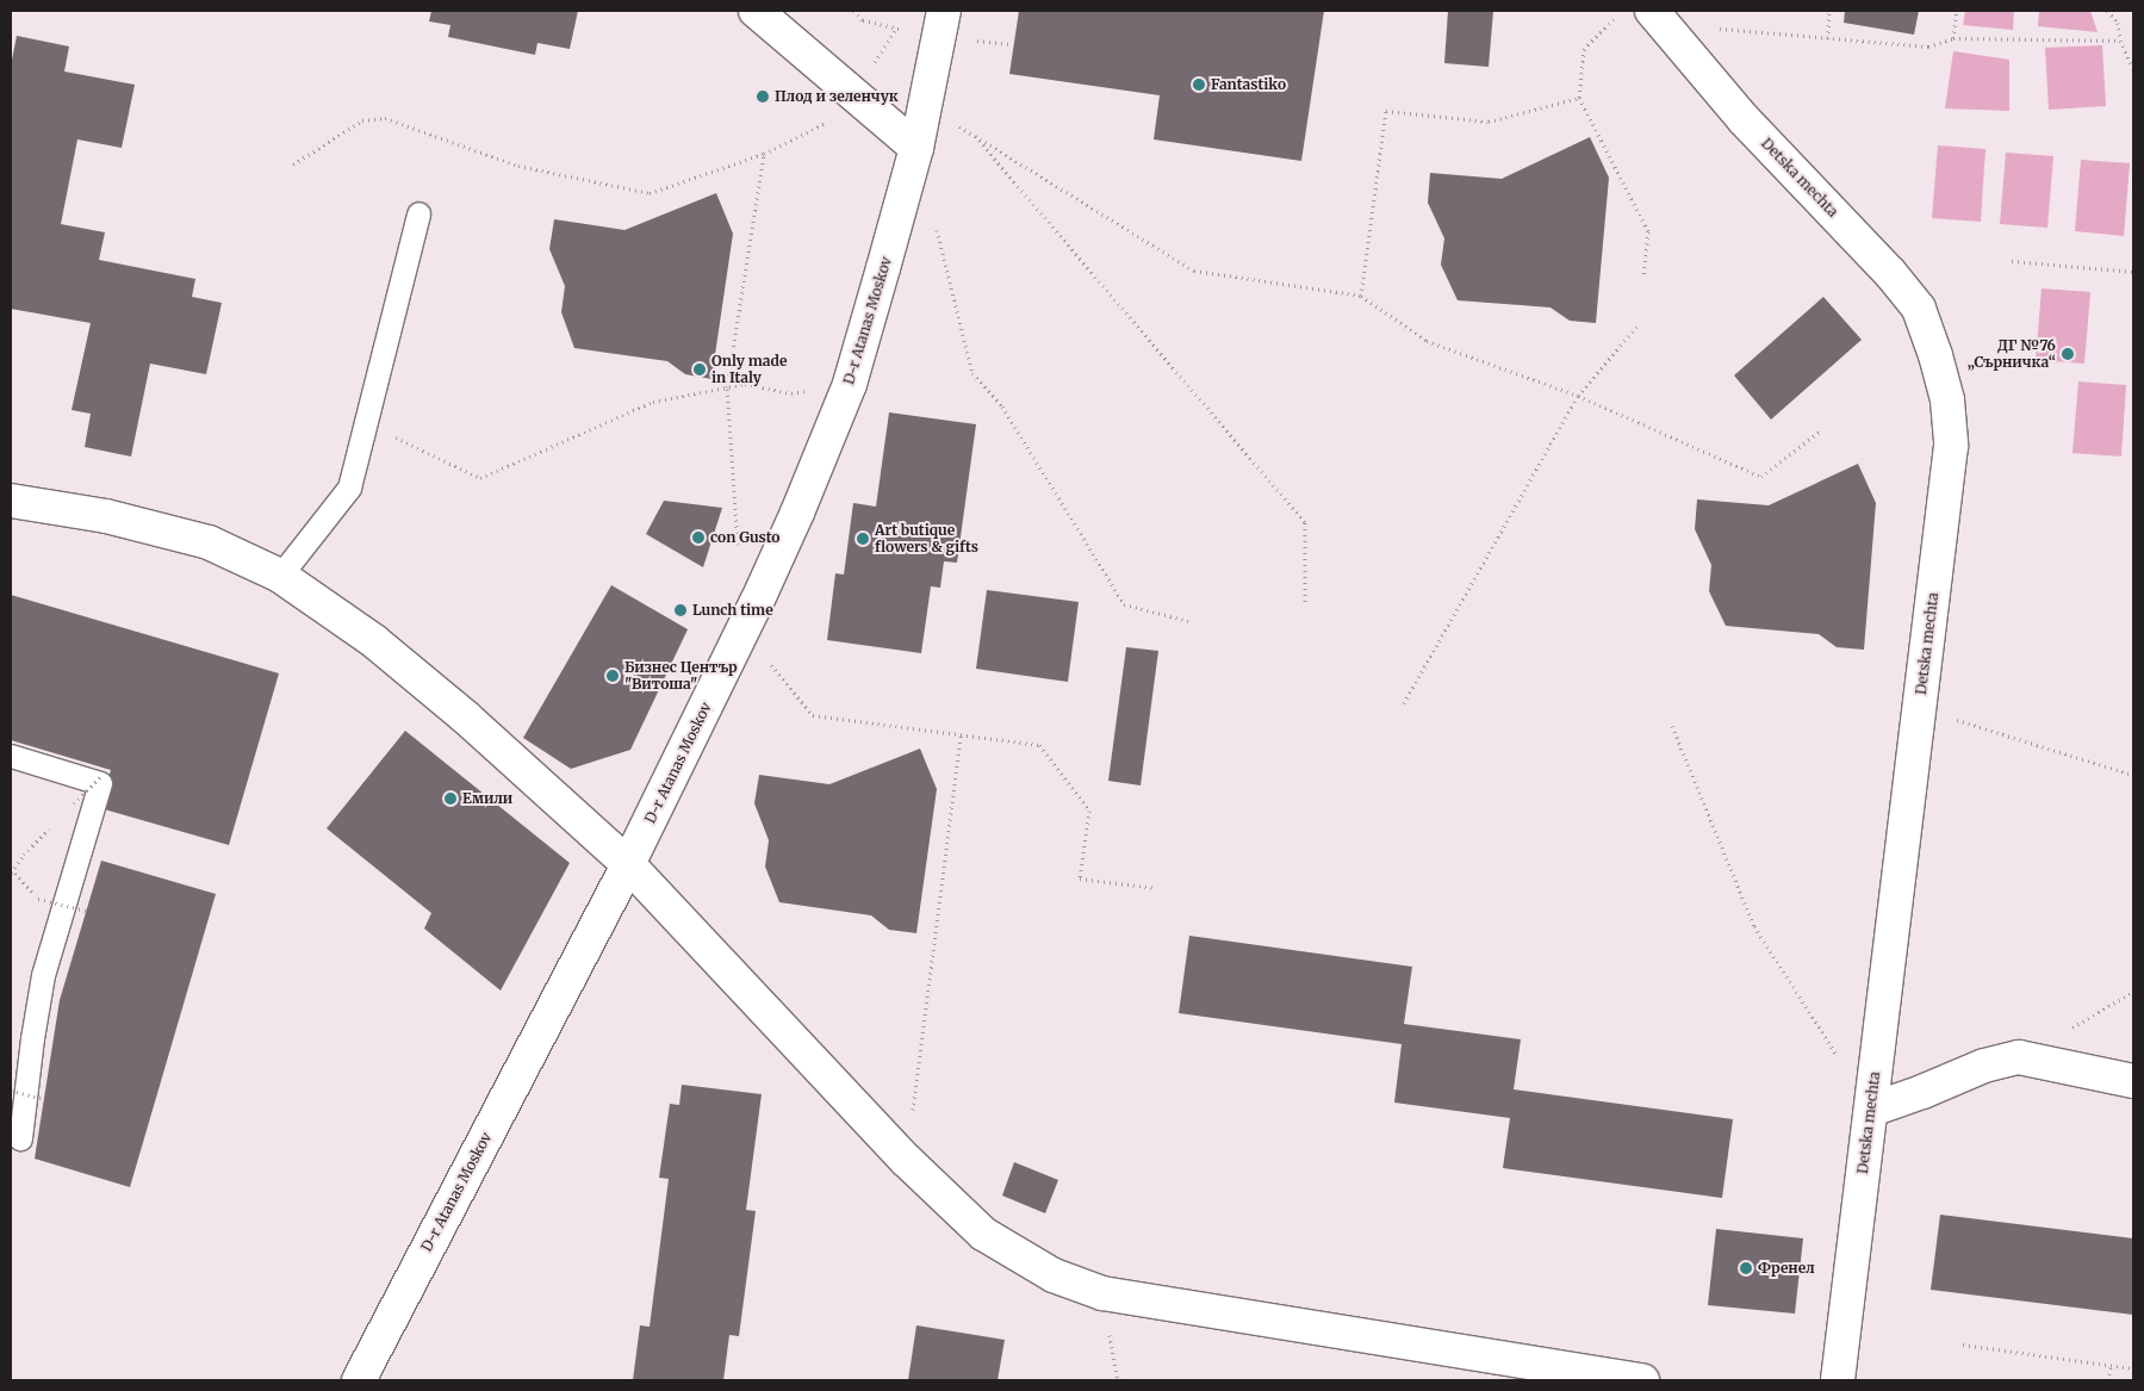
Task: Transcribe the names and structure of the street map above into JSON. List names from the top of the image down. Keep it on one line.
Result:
{"streets":{"street":["Detska mechta","D-r Atanas Moskov"]},"places":["Fantastiko","Плод и зеленчук","ДГ №76 „Сърничка“","Only made in Italy","con Gusto","Art butique flowers & gifts","Lunch time","Бизнес Център \"Витоша\"","Емили","Френел"]}
